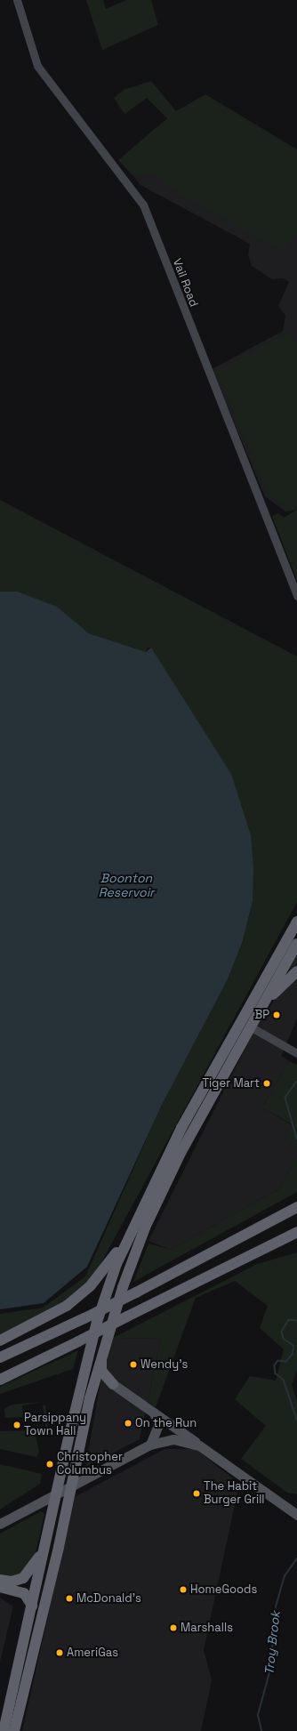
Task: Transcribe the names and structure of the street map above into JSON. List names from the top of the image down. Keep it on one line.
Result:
{"streets":{"street":["Vail Road"]},"water":["Boonton Reservoir","Troy Brook"],"places":["BP","Tiger Mart","Wendy's","On the Run","Parsippany Town Hall","Christopher Columbus","The Habit Burger Grill","HomeGoods","McDonald's","Marshalls","AmeriGas"]}
